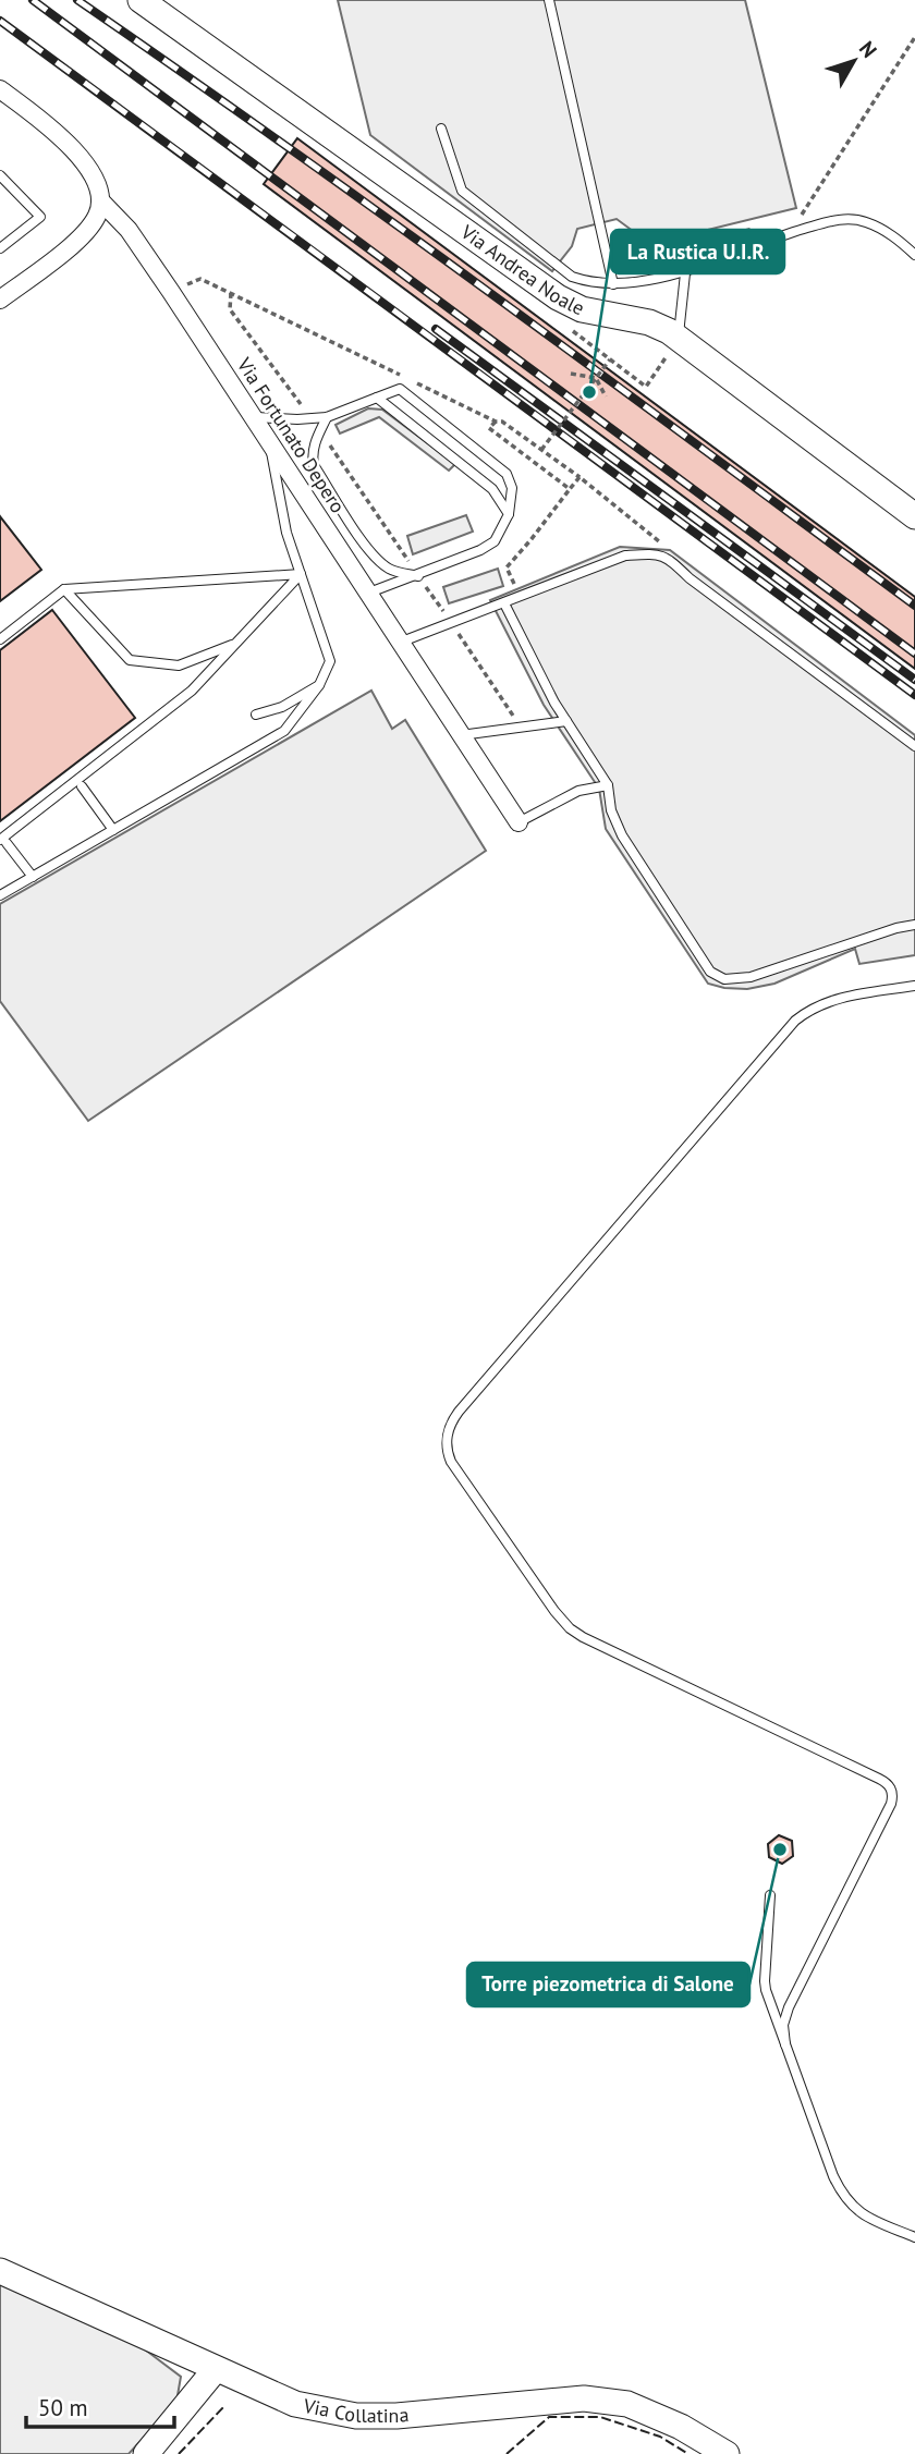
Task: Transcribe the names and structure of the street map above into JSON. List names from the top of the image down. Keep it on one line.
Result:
{"streets":{"street":["Via Andrea Noale","Via Fortunato Depero","Via Collatina"]},"places":["La Rustica U.I.R.","Torre piezometrica di Salone"],"scale_bar":"50 m","north":"top right"}
